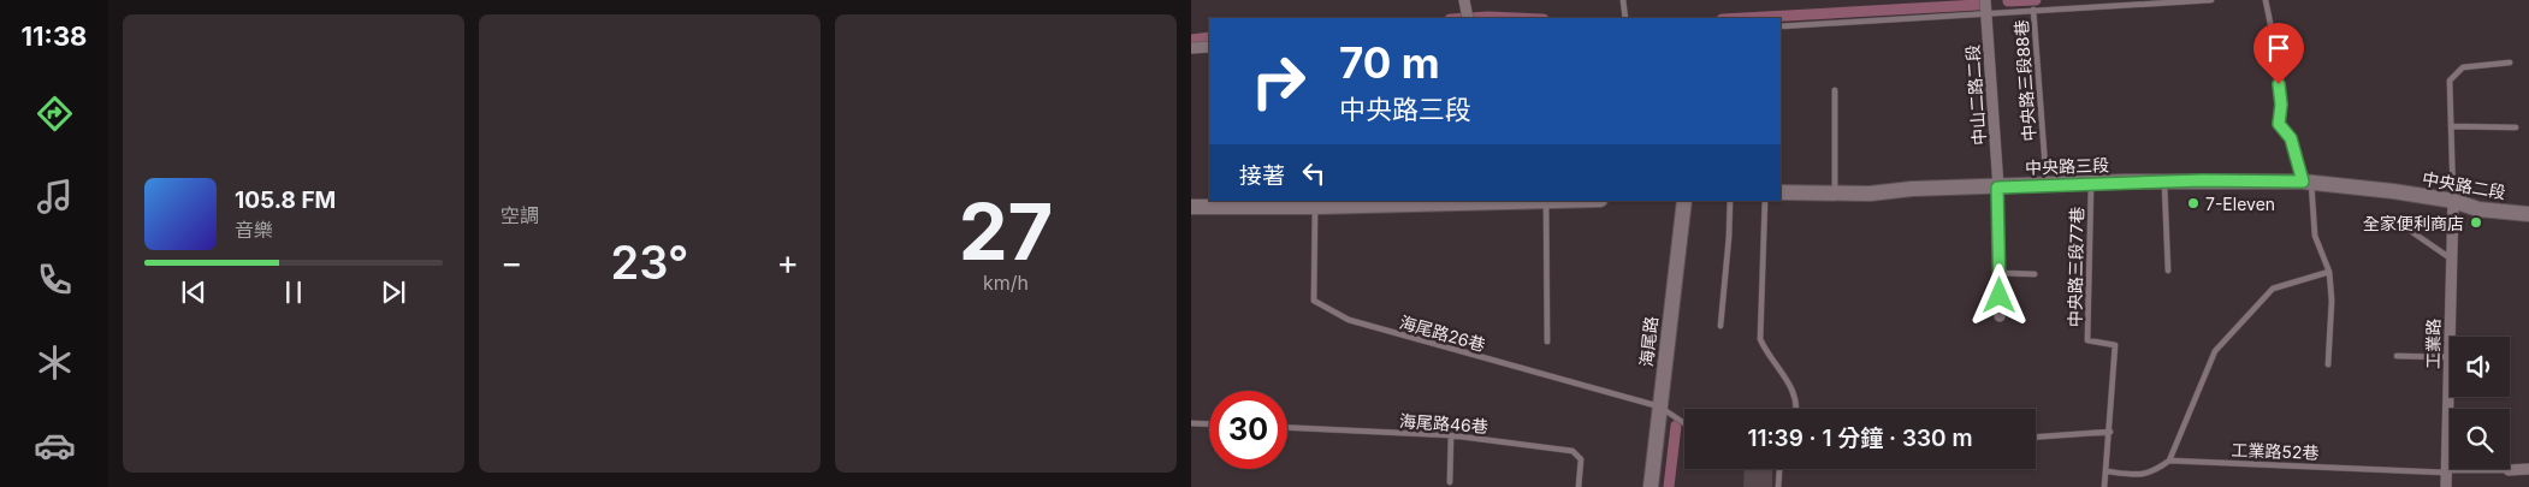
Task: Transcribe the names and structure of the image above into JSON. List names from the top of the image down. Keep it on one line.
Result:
{"streets":{"street":["中山二路二段","中央路三段","中央路二段","海尾路","工業路"],"lane":["中央路三段88巷","中央路三段77巷","海尾路26巷","海尾路46巷","工業路52巷"]},"crossings":[["中央路三段88巷","中央路三段"],["中山二路二段","中央路三段"],["中央路三段","中央路二段"],["中央路三段","中央路三段77巷"],["中央路二段","工業路"],["海尾路26巷","海尾路"],["工業路","工業路52巷"]],"places":["7-Eleven","全家便利商店"],"page":{"tabs":"11:38","tile":["空調",["27","km/h"]],"turn":["70 m","中央路三段"],"then":"接著","song":["105.8 FM","音樂"],"heat":["−","23°","+"],"limit":"30","trip":"11:39 · 1 分鐘 · 330 m"}}
